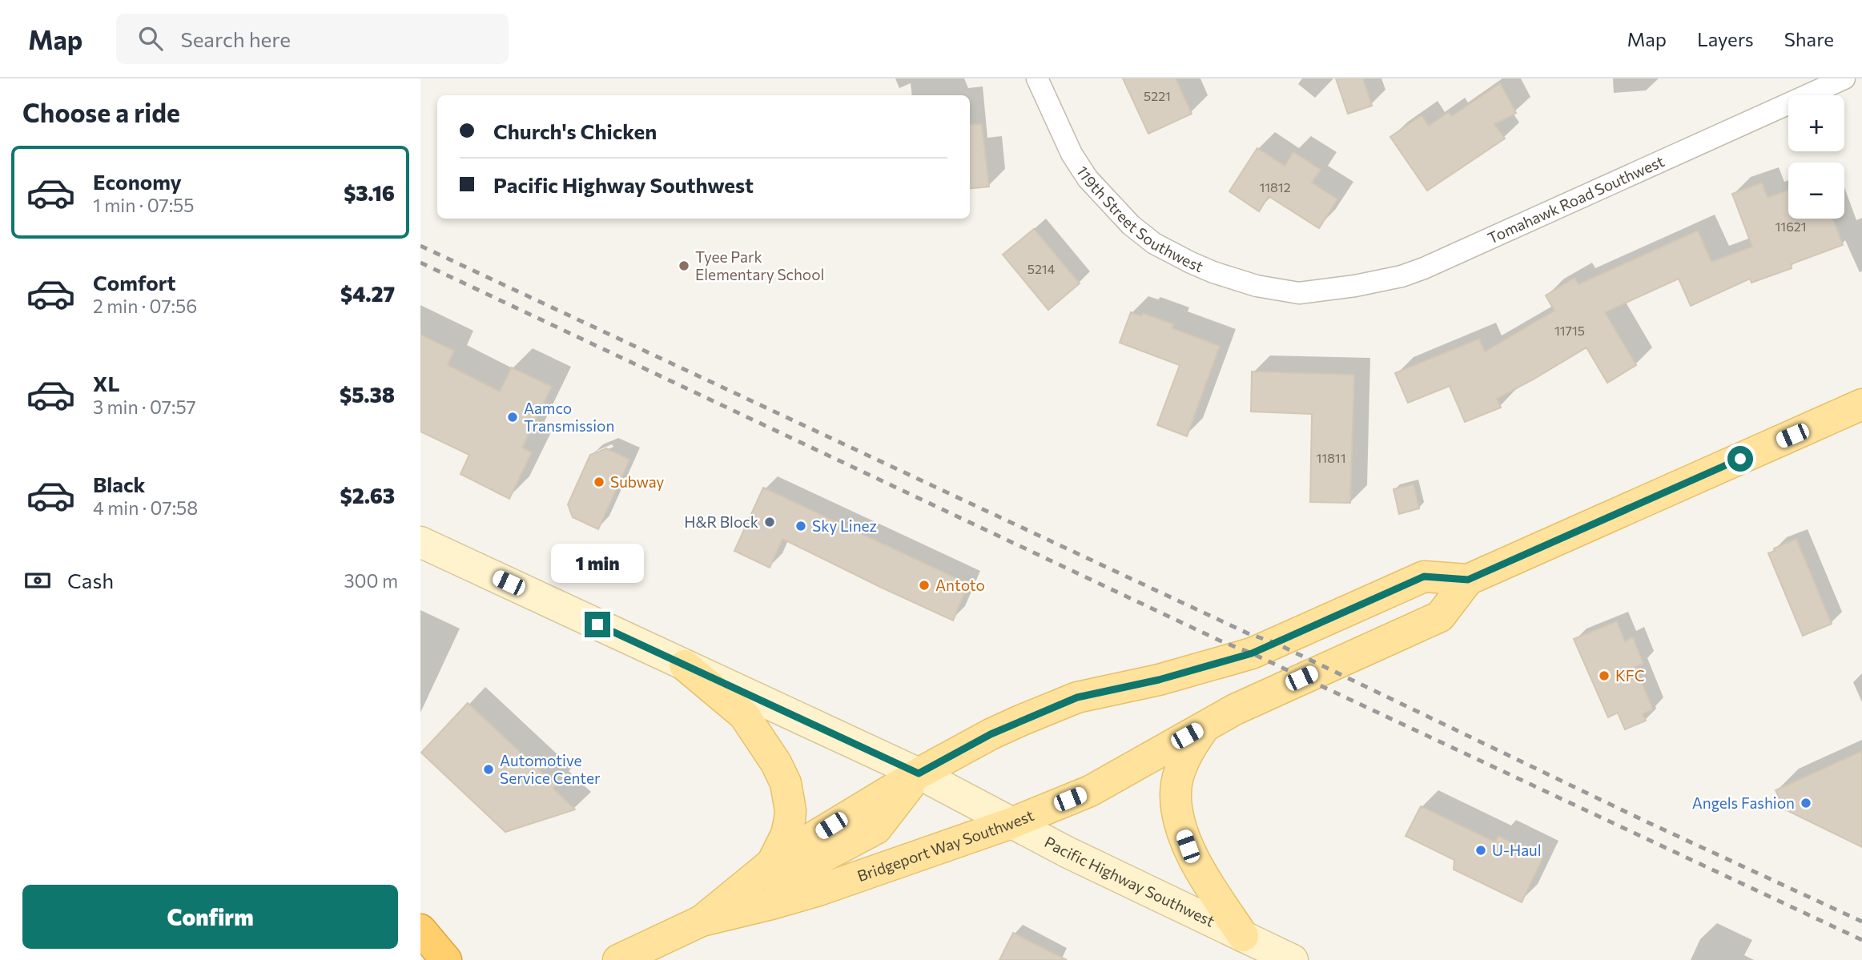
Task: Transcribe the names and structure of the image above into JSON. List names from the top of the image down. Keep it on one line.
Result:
{"streets":{"main road":["Bridgeport Way Southwest"],"street":["Tomahawk Road Southwest","119th Street Southwest","Pacific Highway Southwest"]},"crossings":[["Tomahawk Road Southwest","119th Street Southwest"],["Bridgeport Way Southwest","Pacific Highway Southwest"]],"places":["Tyee Park Elementary School","Aamco Transmission","Subway","H&R Block","Sky Linez","Antoto","KFC","Automotive Service Center","Angels Fashion","U-Haul"],"house_numbers":["5221","11812","11621","5214","11715","11811"],"page":{"header":"Map","search":"Search here","nav":["Map","Layers","Share"],"heading":"Choose a ride","map_buttons":["+","−"],"banner":["Church's Chicken","Pacific Highway Southwest"],"list":[{"name":"Economy","note":"1 min · 07:55","value":"$3.16"},{"name":"Comfort","note":"2 min · 07:56","value":"$4.27"},{"name":"XL","note":"3 min · 07:57","value":"$5.38"},{"name":"Black","note":"4 min · 07:58","value":"$2.63"}],"bubble":"1 min","pay":["Cash","300 m"],"buttons":"Confirm"}}
